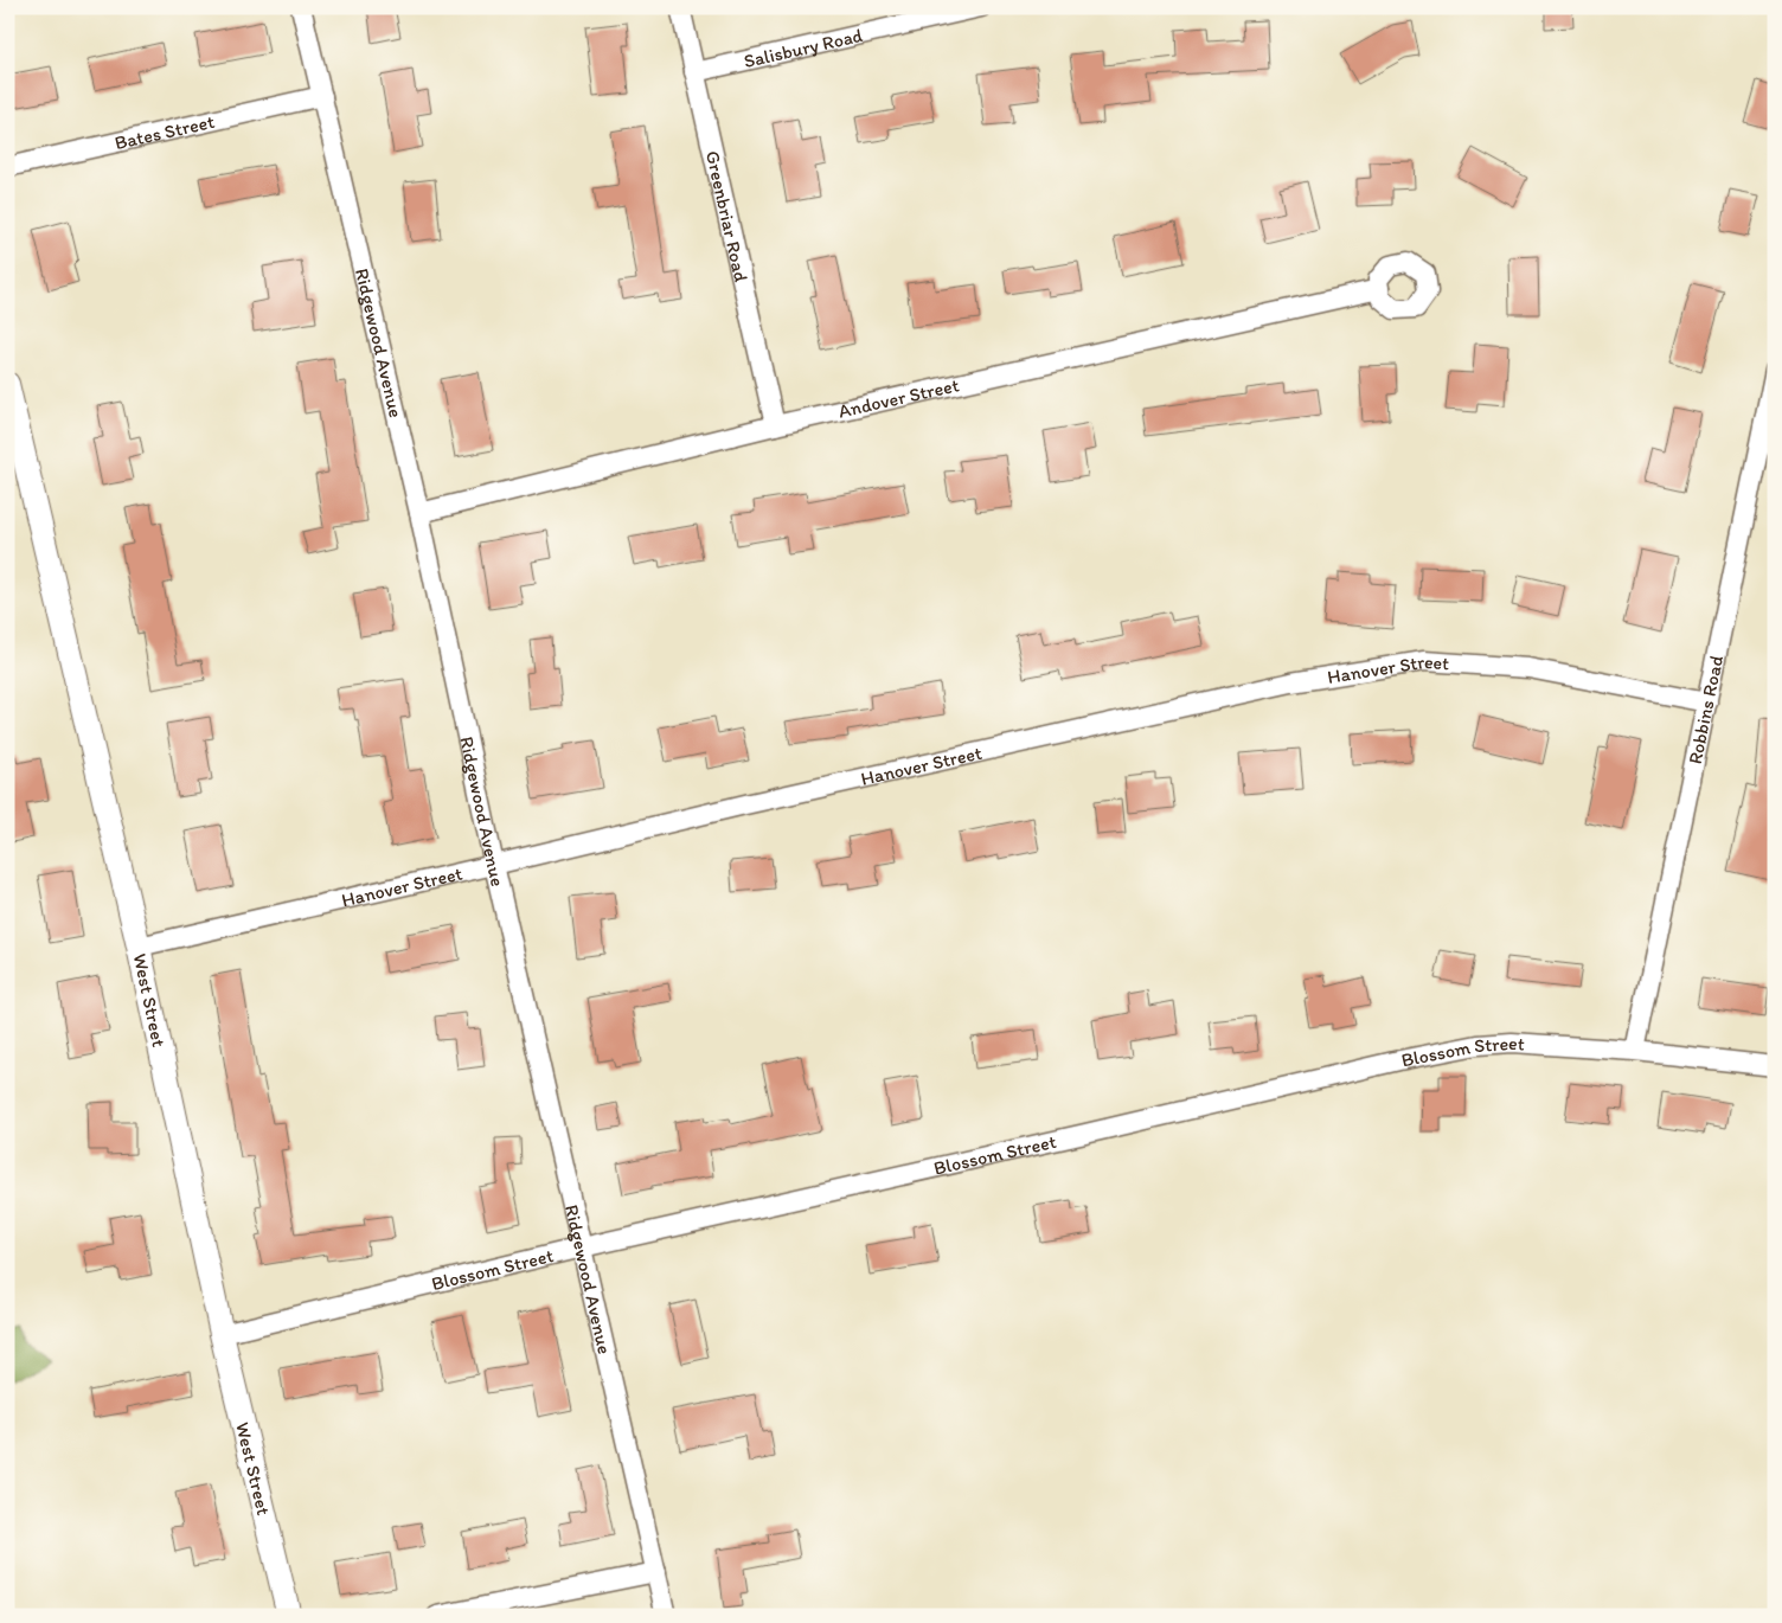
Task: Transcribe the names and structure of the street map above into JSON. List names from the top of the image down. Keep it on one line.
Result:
{"streets":{"street":["Salisbury Road","Bates Street","Greenbriar Road","Ridgewood Avenue","Andover Street","Hanover Street","Robbins Road","West Street","Blossom Street"]},"crossings":[["Salisbury Road","Greenbriar Road"],["Bates Street","Ridgewood Avenue"],["Greenbriar Road","Andover Street"],["Ridgewood Avenue","Andover Street"],["Ridgewood Avenue","Hanover Street"],["Ridgewood Avenue","Blossom Street"],["Hanover Street","Robbins Road"],["Hanover Street","West Street"],["Robbins Road","Blossom Street"],["West Street","Blossom Street"]]}
